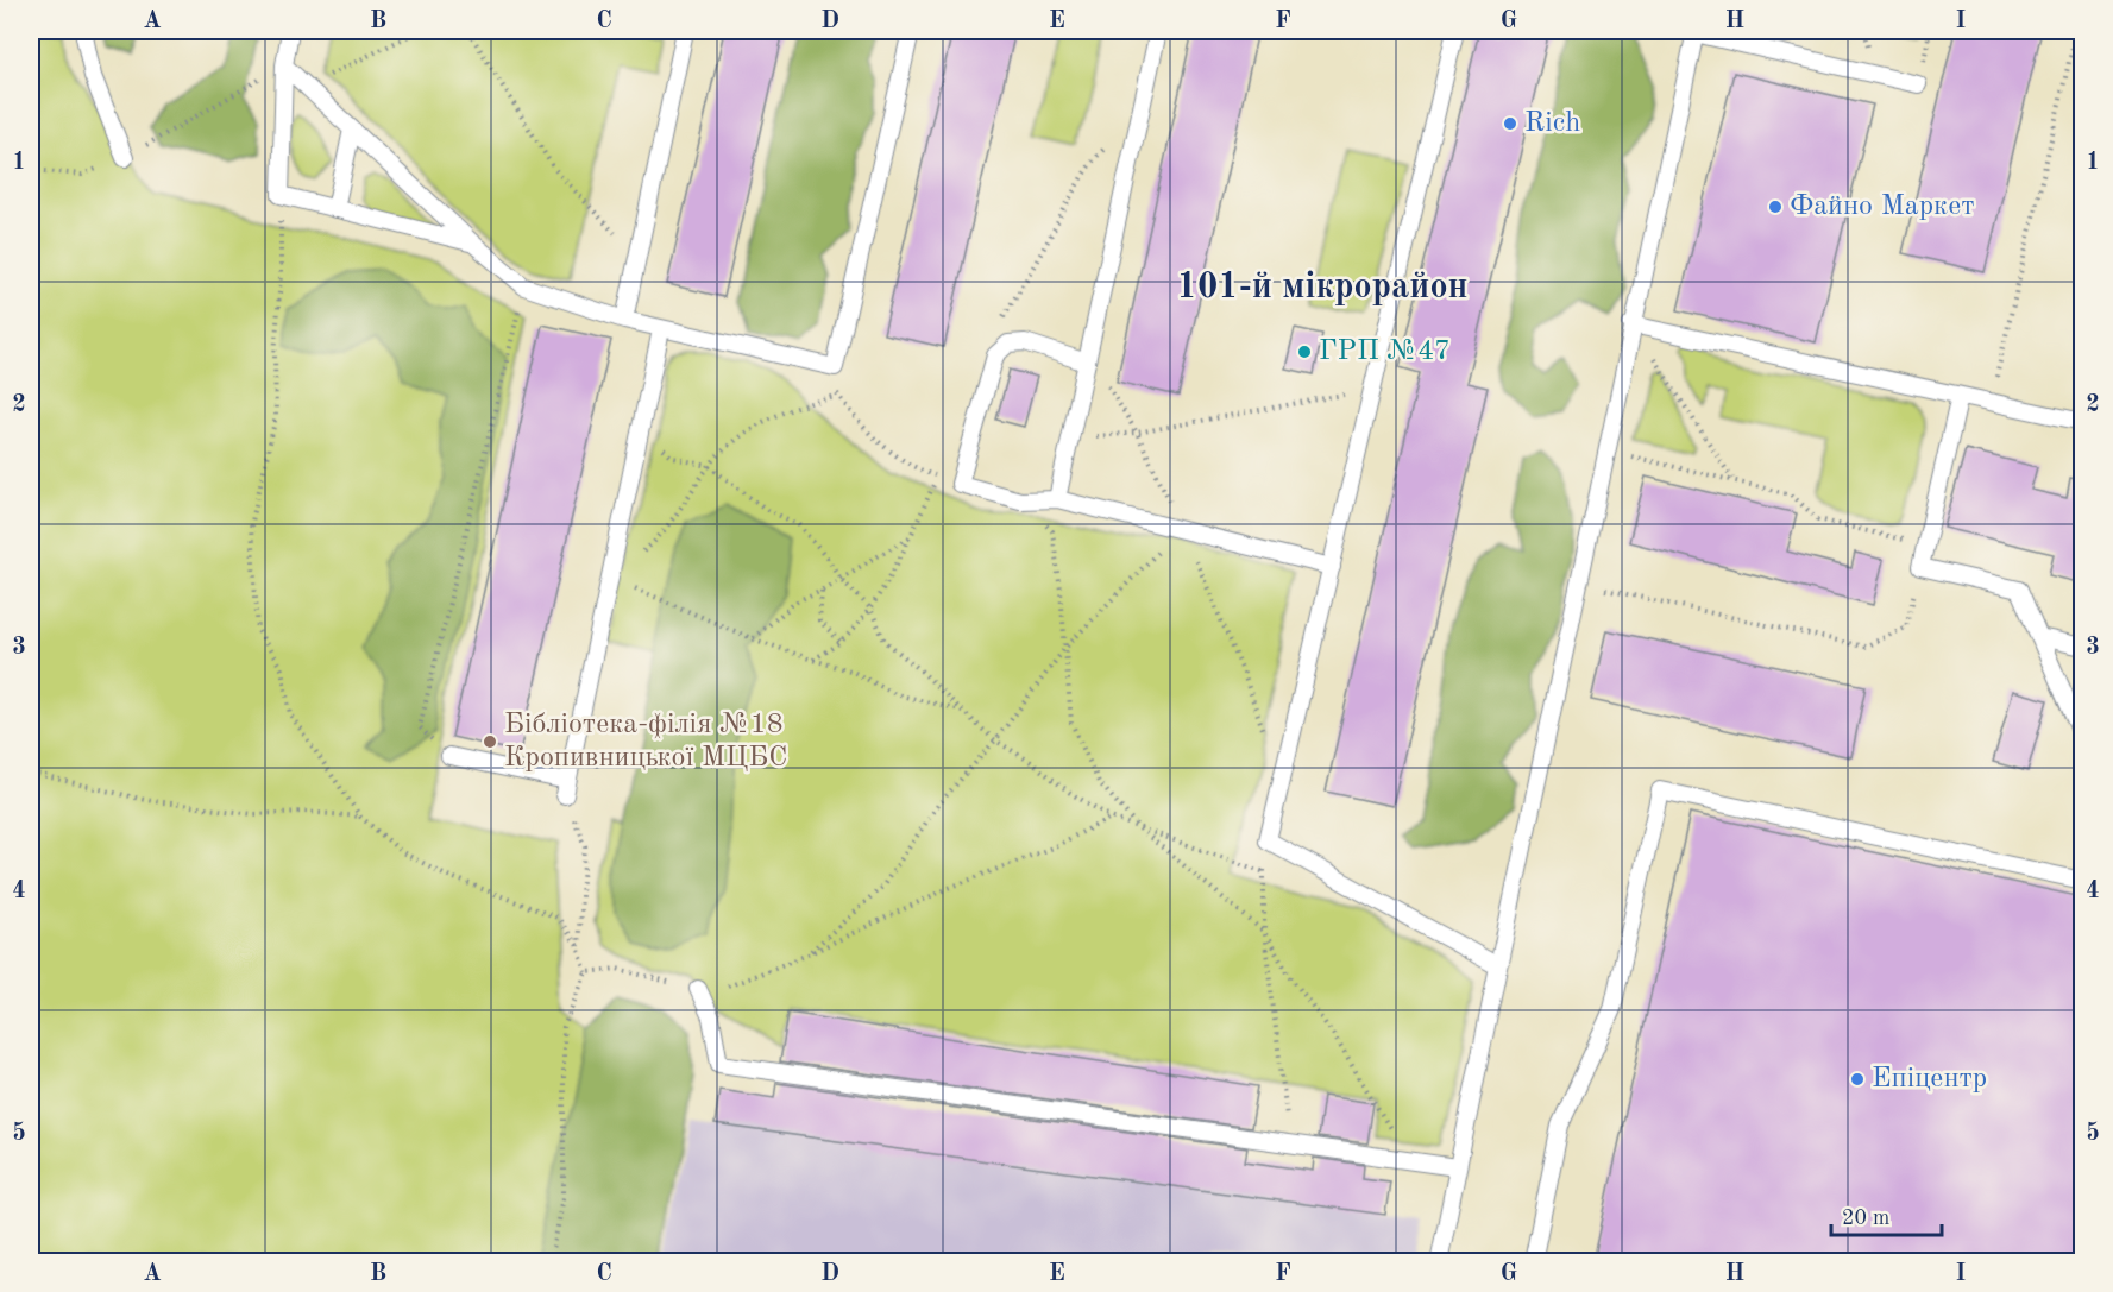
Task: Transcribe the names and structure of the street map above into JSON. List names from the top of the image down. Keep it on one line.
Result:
{"districts":["101-й мікрорайон"],"places":["Rich","Файно Маркет","ГРП №47","Бібліотека-філія №18 Кропивницької МЦБС","Епіцентр"],"scale_bar":"20 m","grid":{"columns":["A","B","C","D","E","F","G","H","I"],"rows":["1","2","3","4","5"]}}
